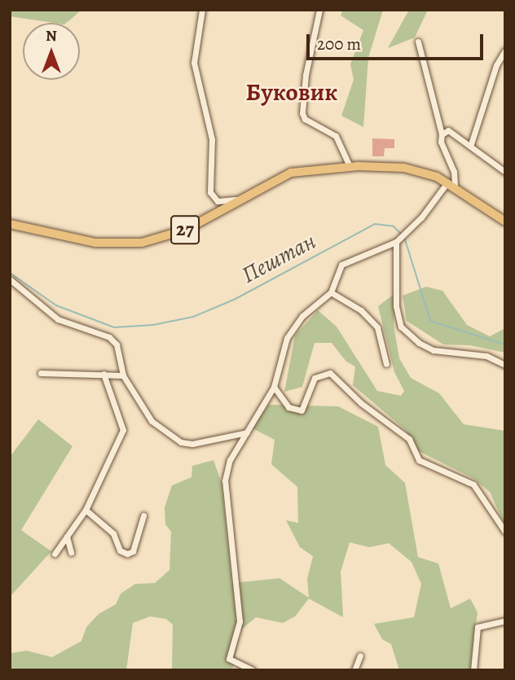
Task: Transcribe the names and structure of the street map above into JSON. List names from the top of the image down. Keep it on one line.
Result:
{"streets":{"main road":["27"]},"districts":["Буковик"],"water":["Пештан"],"scale_bar":"200 m","north":"top"}
